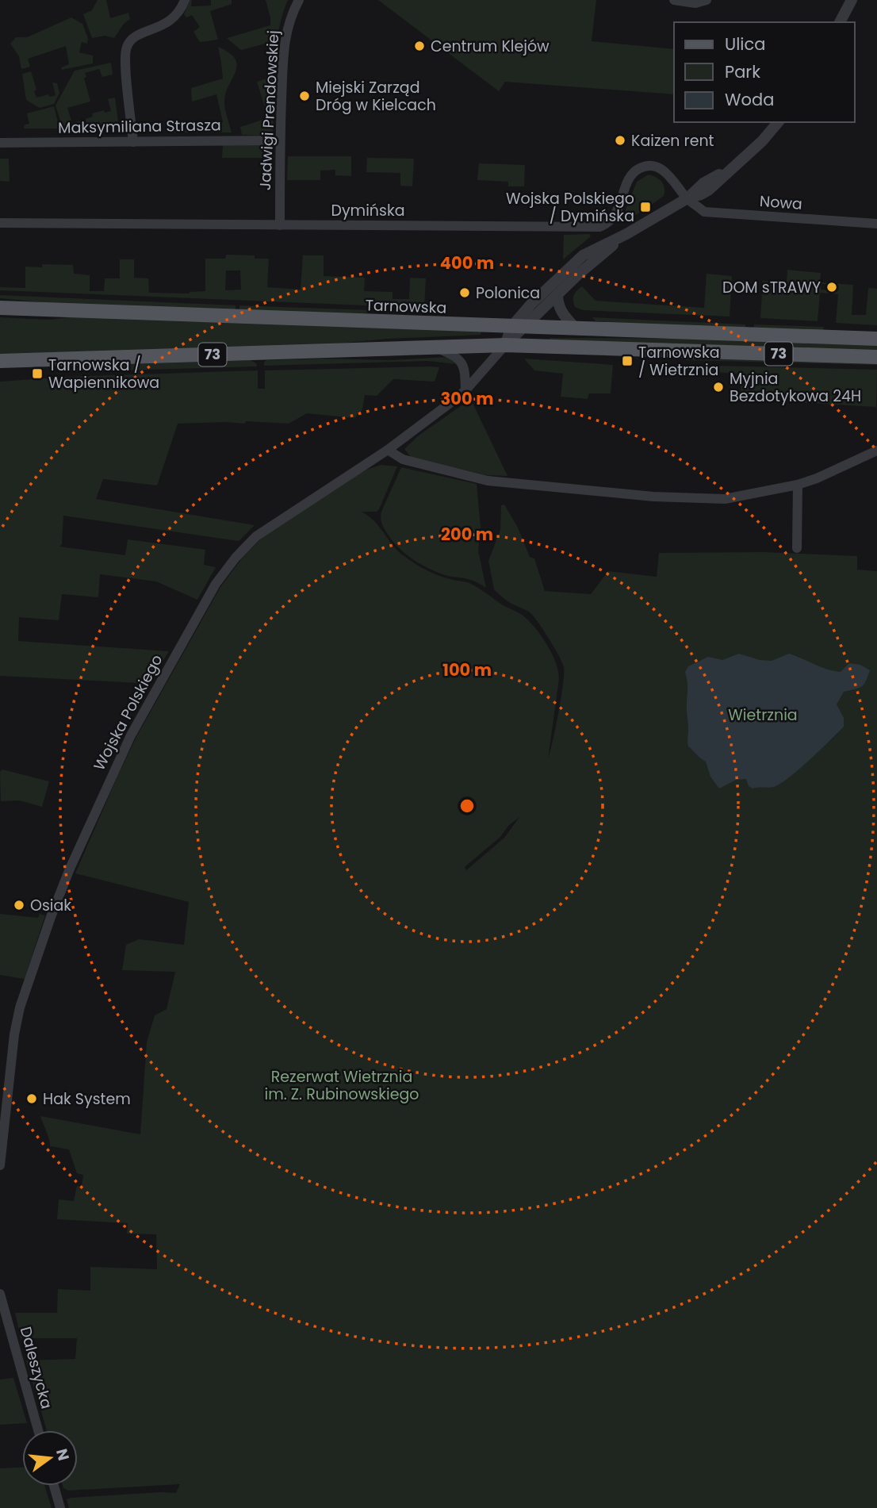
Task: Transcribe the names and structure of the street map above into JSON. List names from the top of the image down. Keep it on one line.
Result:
{"streets":{"main road":["Tarnowska","73"],"street":["Jadwigi Prendowskiej","Maksymiliana Strasza","Nowa","Dymińska","Wojska Polskiego","Daleszycka"]},"crossings":[["Jadwigi Prendowskiej","Maksymiliana Strasza"],["Jadwigi Prendowskiej","Dymińska"],["Nowa","Dymińska"],["Nowa","Wojska Polskiego"],["Dymińska","Wojska Polskiego"],["Tarnowska","Wojska Polskiego"],["73","Wojska Polskiego"]],"parks":["Wietrznia","Rezerwat Wietrznia im. Z. Rubinowskiego"],"places":{"other":["Centrum Klejów","Miejski Zarząd Dróg w Kielcach","Kaizen rent","DOM sTRAWY","Polonica","Myjnia Bezdotykowa 24H","Osiak","Hak System"],"transit":["Wojska Polskiego / Dymińska","Tarnowska / Wietrznia","Tarnowska / Wapiennikowa"]},"legend":["Ulica","Park","Woda"],"north":"right","rings":["400 m","300 m","200 m","100 m"]}
